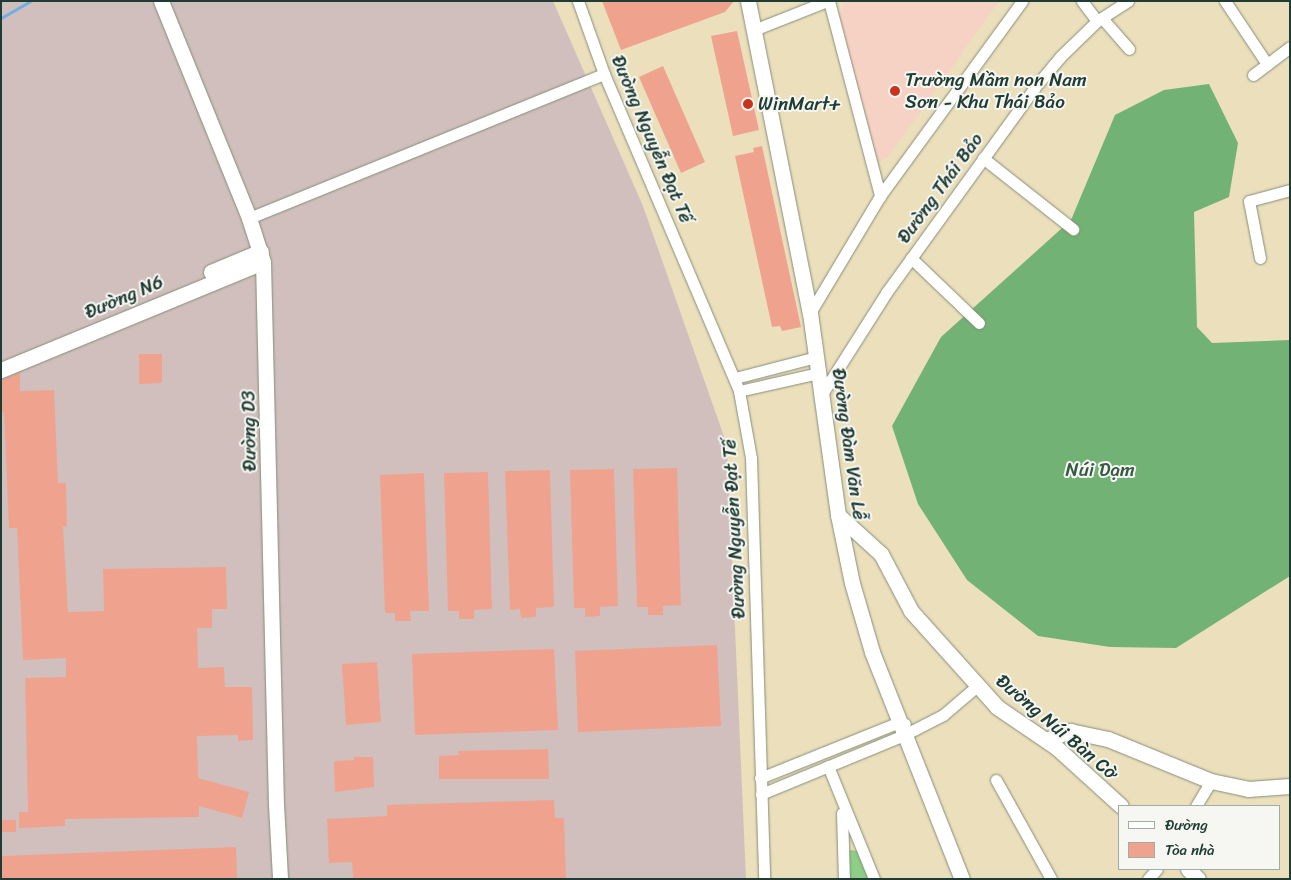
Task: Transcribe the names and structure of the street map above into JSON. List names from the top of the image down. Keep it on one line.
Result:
{"streets":{"main road":["Đường N6","Đường D3","Đường Đàm Văn Lễ","Đường Núi Bàn Cờ"],"street":["Đường Nguyễn Đạt Tế","Đường Thái Bảo"]},"crossings":[["Đường Thái Bảo","Đường Đàm Văn Lễ"],["Đường N6","Đường D3"],["Đường Đàm Văn Lễ","Đường Núi Bàn Cờ"]],"parks":["Núi Dạm"],"places":["Trường Mầm non Nam Sơn - Khu Thái Bảo","WinMart+"],"legend":["Đường","Tòa nhà"]}
